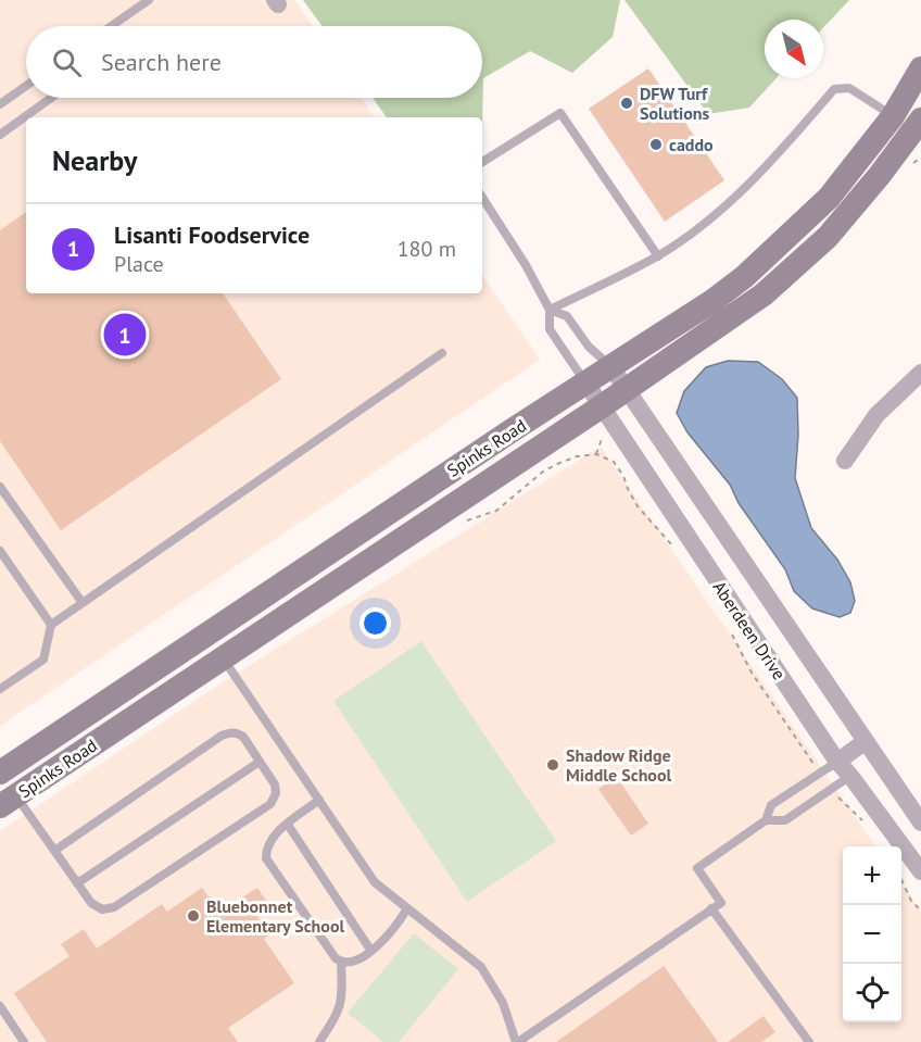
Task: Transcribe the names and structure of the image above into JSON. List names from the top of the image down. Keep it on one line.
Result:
{"streets":{"main road":["Spinks Road"],"street":["Aberdeen Drive"]},"crossings":[["Spinks Road","Aberdeen Drive"]],"places":["DFW Turf Solutions","caddo","Shadow Ridge Middle School","Bluebonnet Elementary School"],"north":"bottom right","page":{"search":"Search here","heading":"Nearby","list":[{"mark":"1","name":"Lisanti Foodservice","note":"Place","value":"180 m"}],"pins":"1","map_buttons":["+","−"]}}
